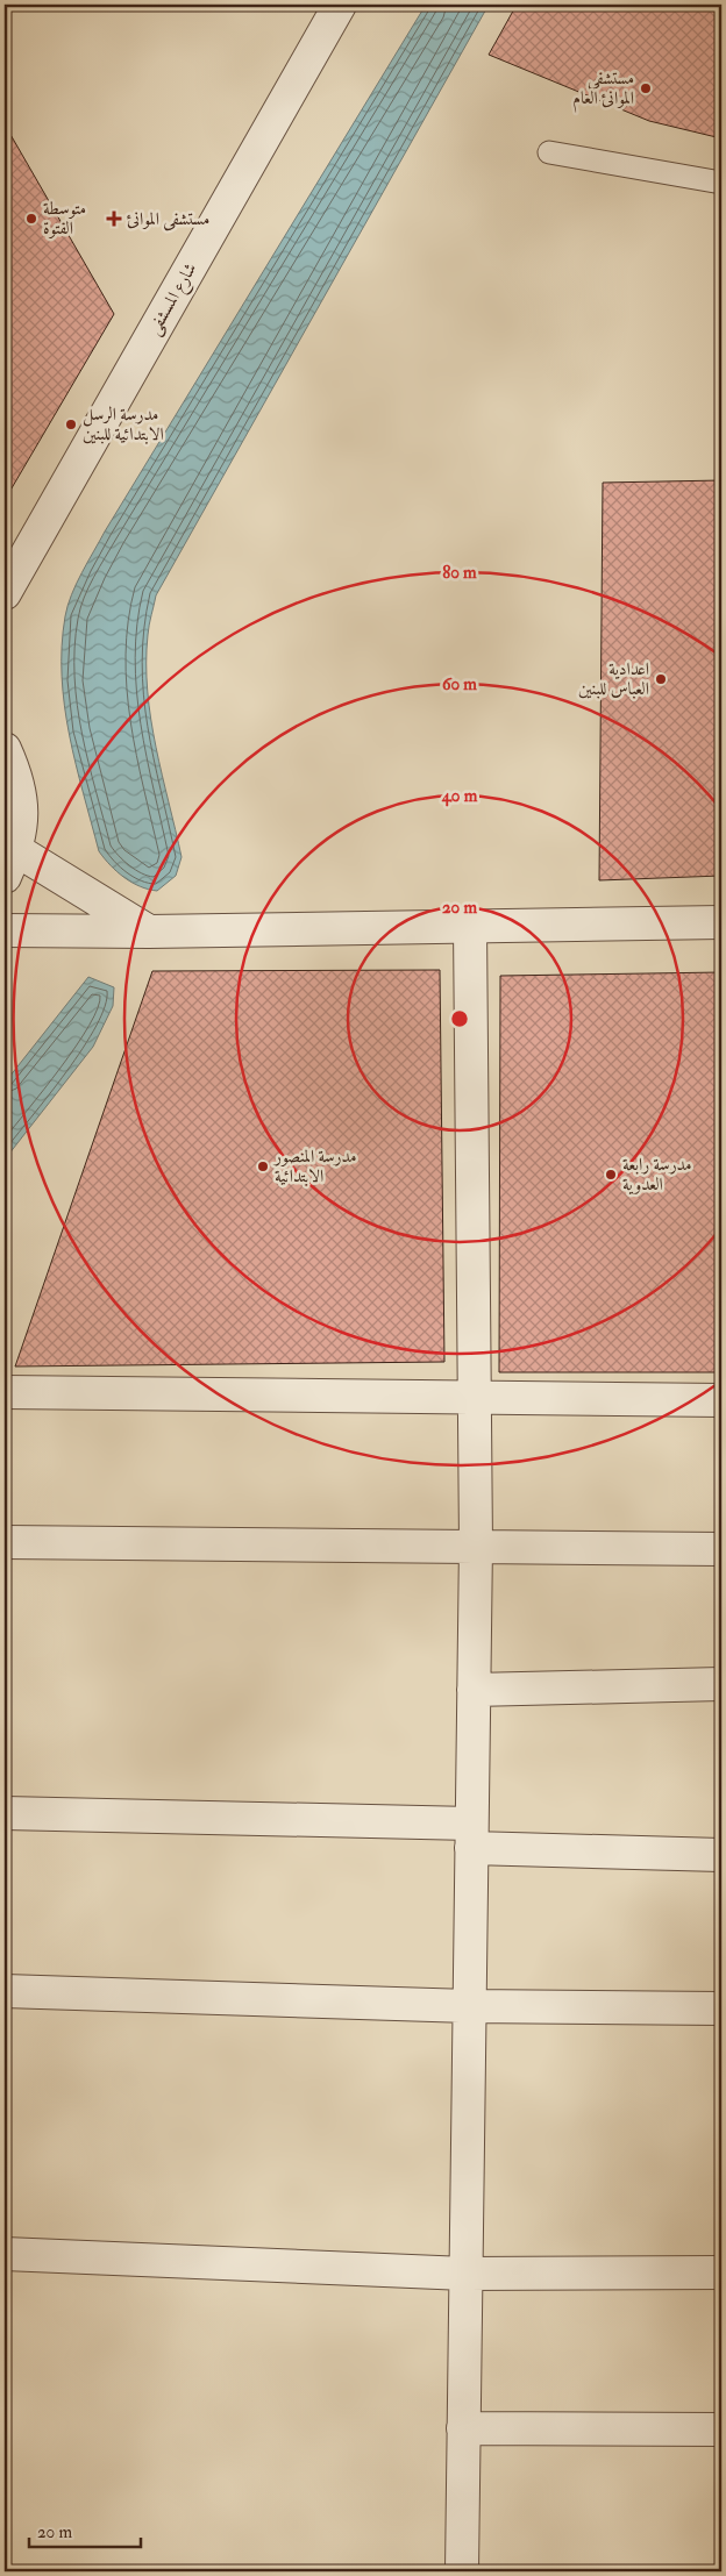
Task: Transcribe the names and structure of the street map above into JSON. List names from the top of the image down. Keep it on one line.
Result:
{"streets":{"street":["شارع المسشفى"]},"places":{"other":["مستشفى الموانئ العام","متوسطة الفتوة","مدرسة الرسل الابتدائية للبنين","اعدادية العباس للبنين","مدرسة المنصور الابتدائية","مدرسة رابعة العدوية"],"health":["مستشفى الموانئ"]},"scale_bar":"20 m","rings":["80 m","60 m","40 m","20 m"]}
